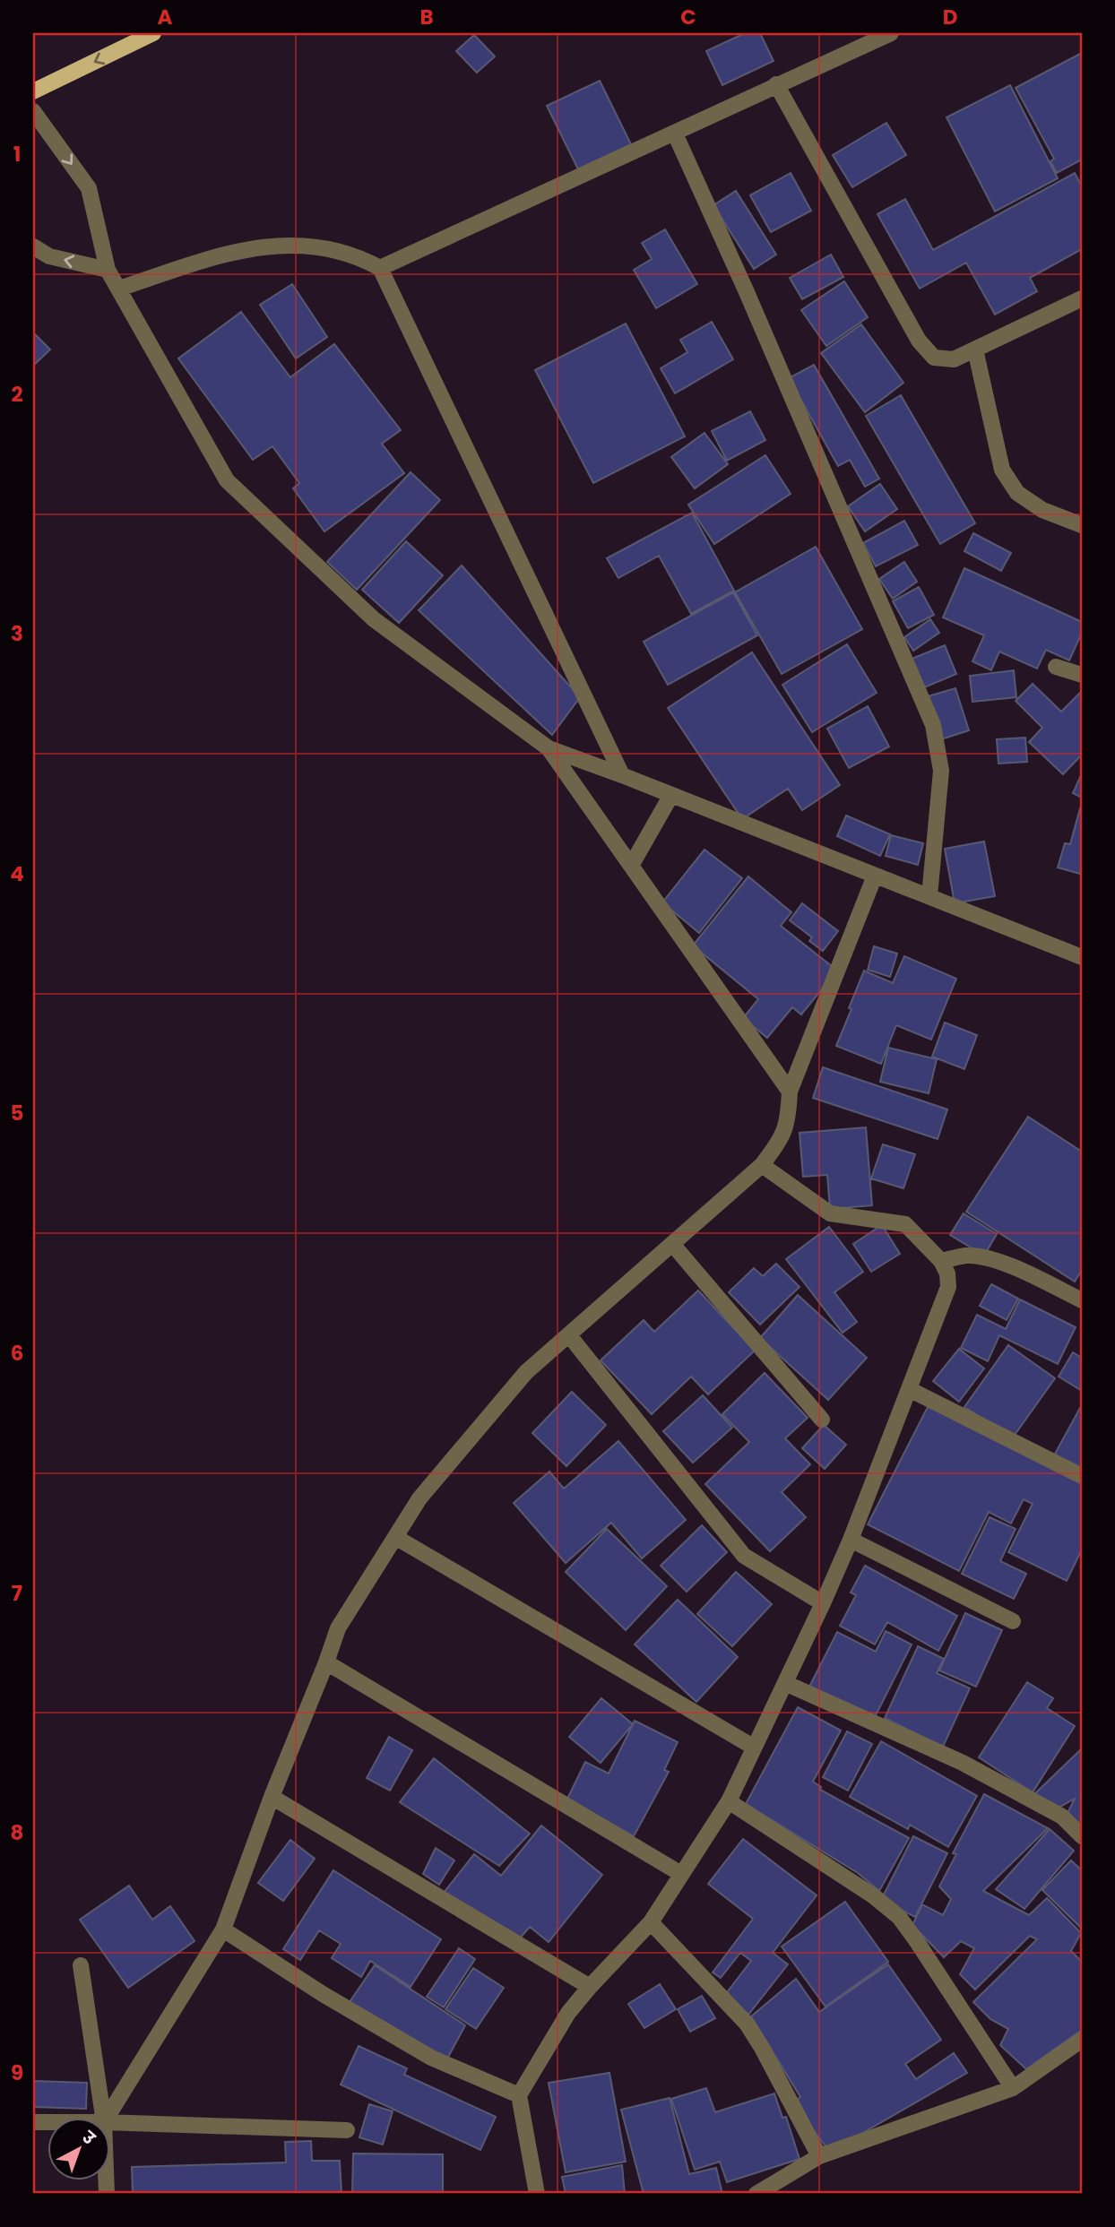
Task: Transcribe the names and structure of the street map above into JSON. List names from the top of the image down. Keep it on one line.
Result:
{"north":"top right","grid":{"columns":["A","B","C","D"],"rows":["1","2","3","4","5","6","7","8","9"]}}
